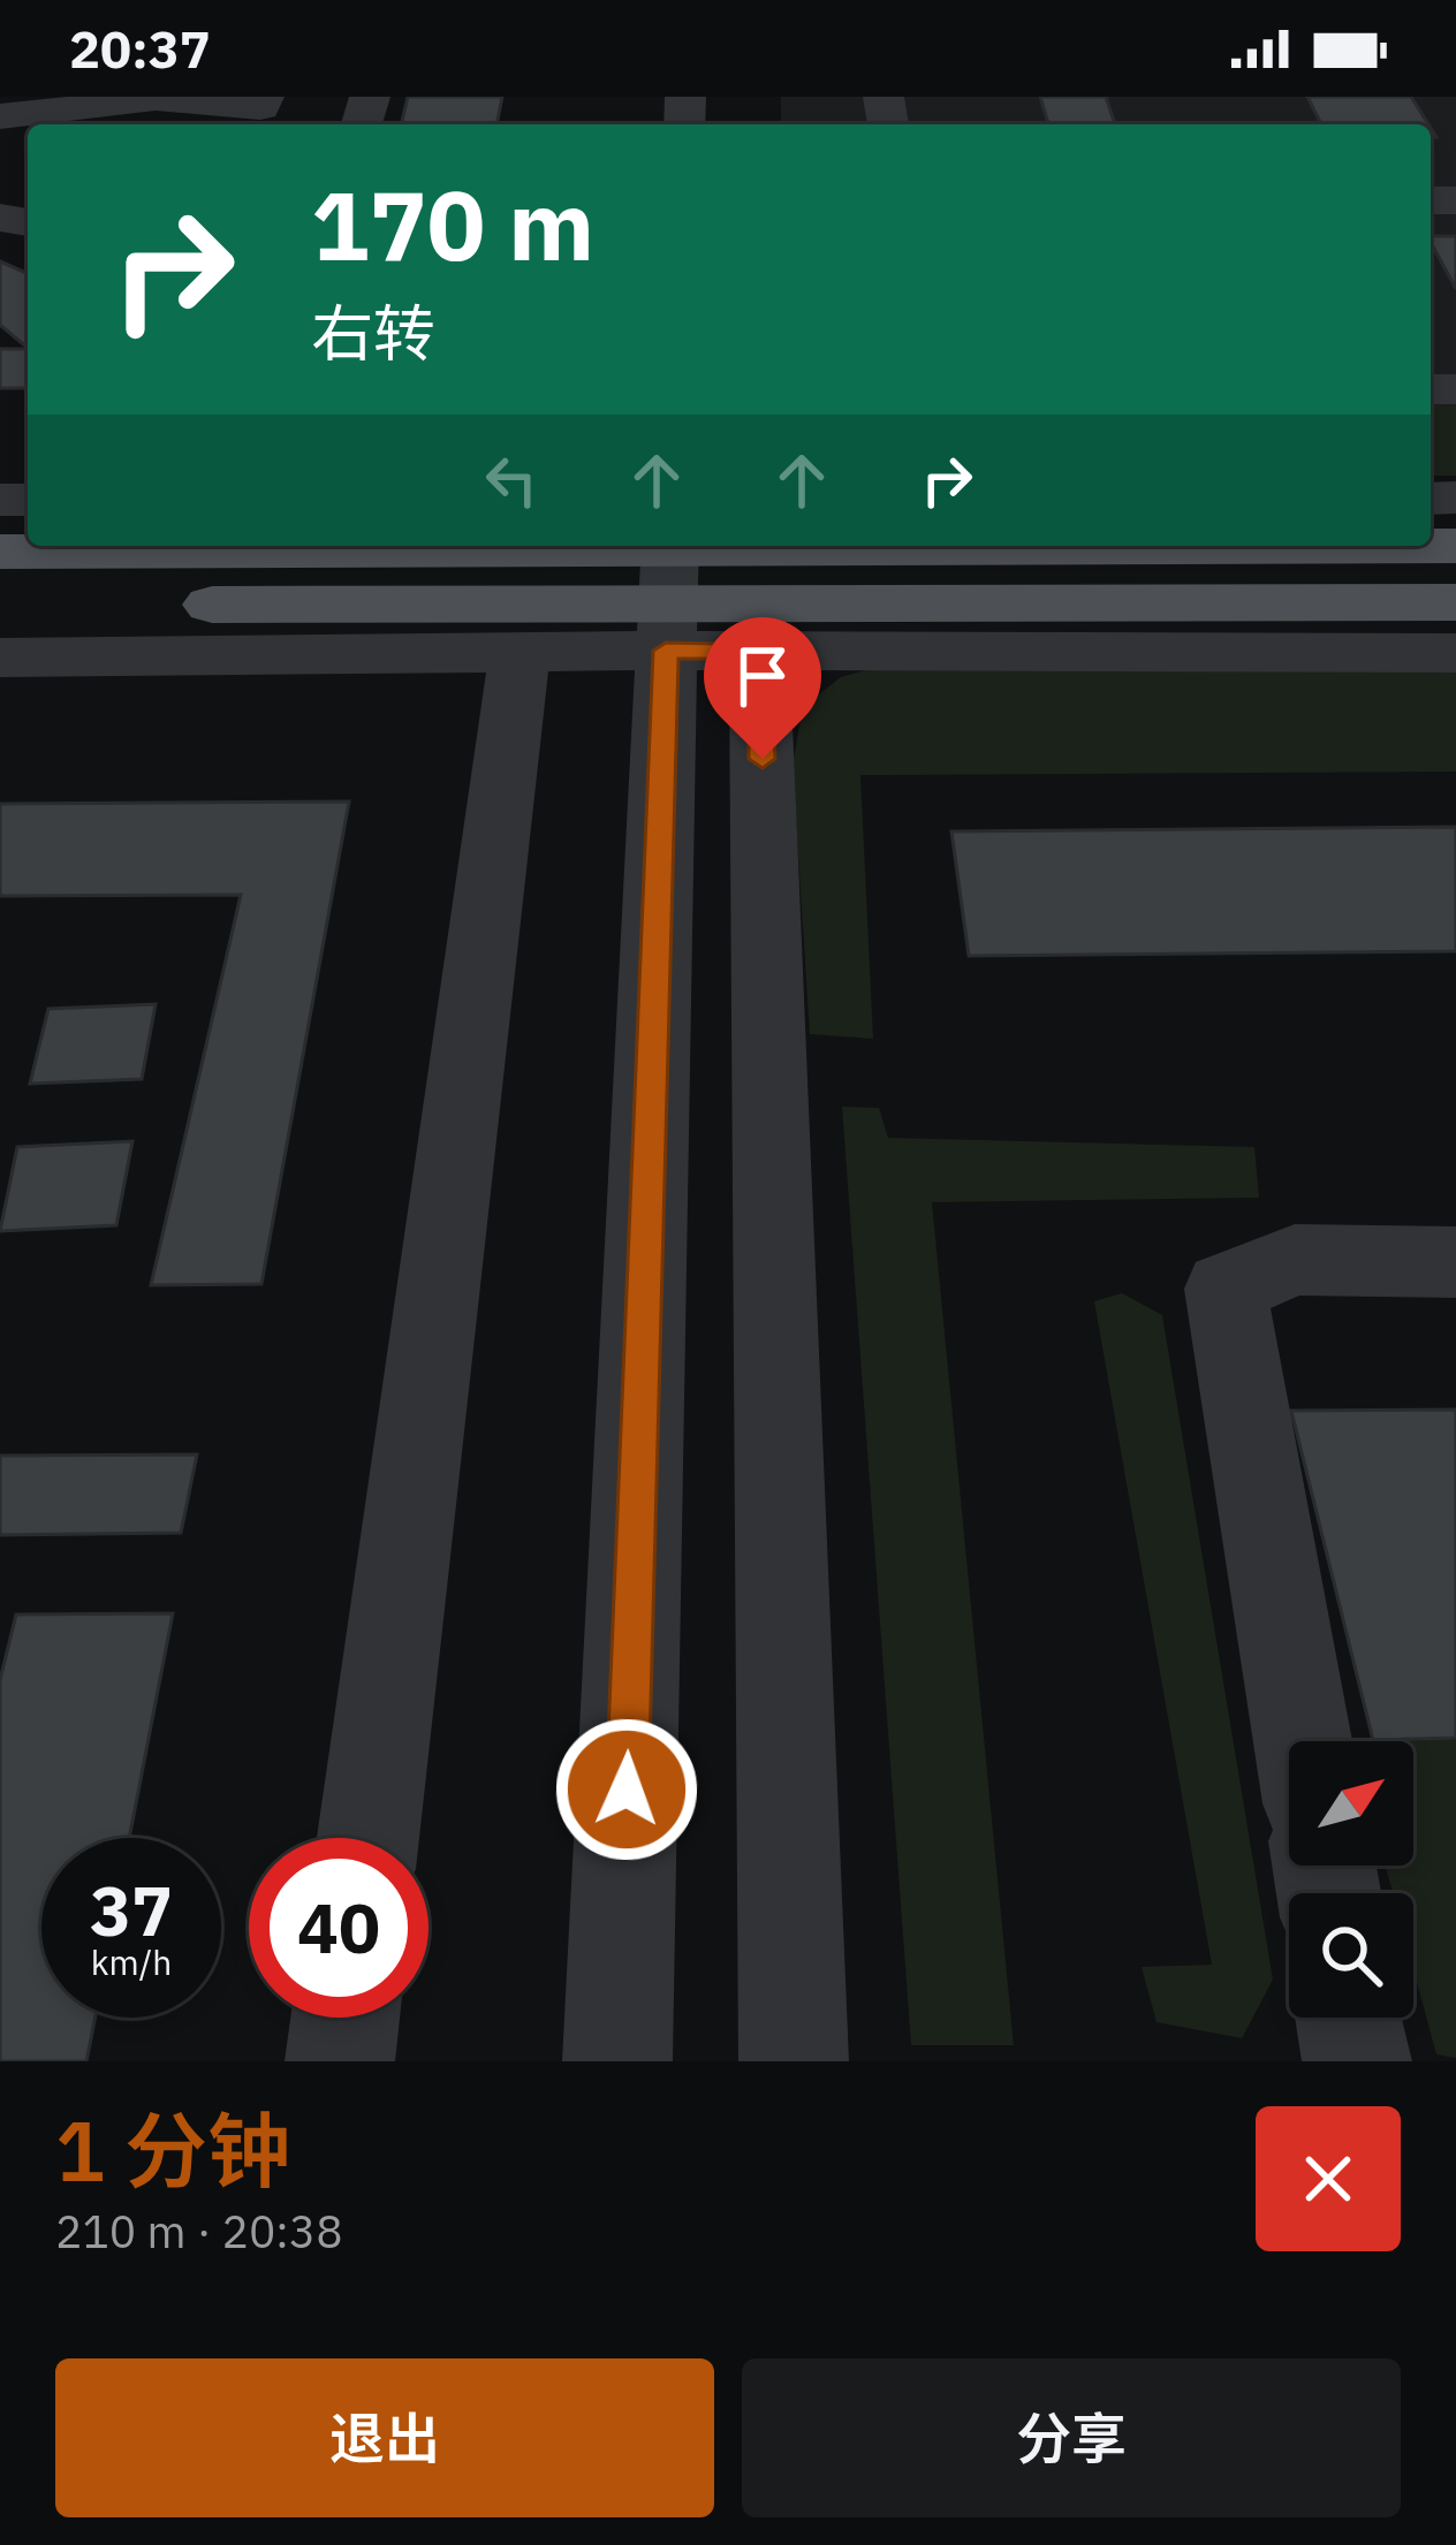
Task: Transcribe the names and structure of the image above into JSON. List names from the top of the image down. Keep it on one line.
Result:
{"north":"top right","page":{"status":"20:37","turn":["170 m","右转"],"speed":"37 km/h","limit":"40","heading":["1 分钟","210 m · 20:38"],"buttons":["退出","分享"]}}
